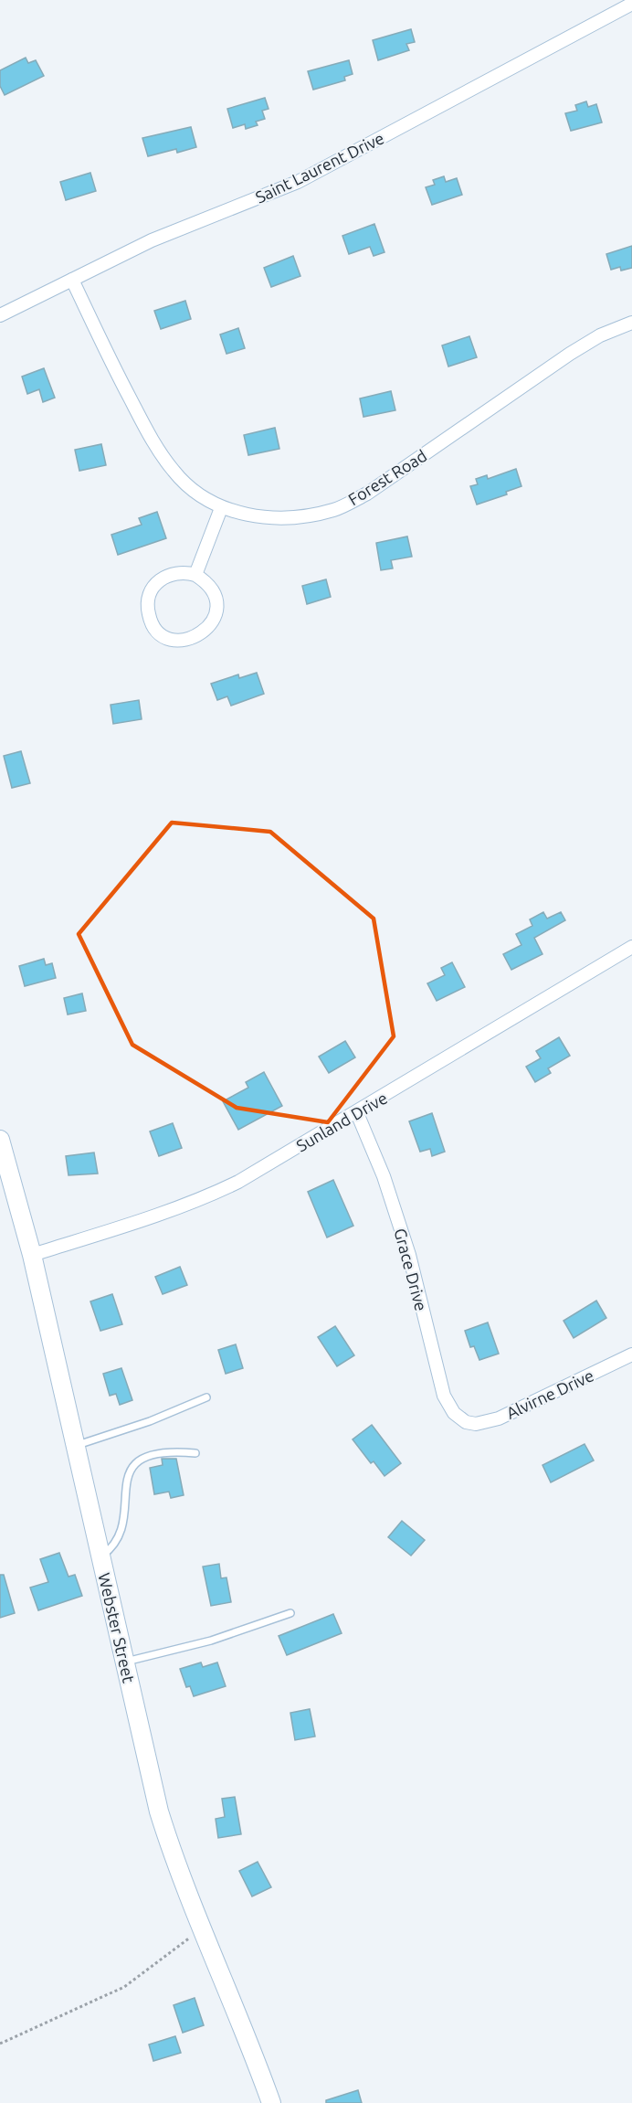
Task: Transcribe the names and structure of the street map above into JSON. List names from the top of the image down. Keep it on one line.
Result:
{"streets":{"main road":["Webster Street"],"street":["Saint Laurent Drive","Forest Road","Sunland Drive","Grace Drive","Alvirne Drive"]},"crossings":[["Saint Laurent Drive","Forest Road"],["Sunland Drive","Grace Drive"],["Sunland Drive","Webster Street"],["Grace Drive","Alvirne Drive"]]}
